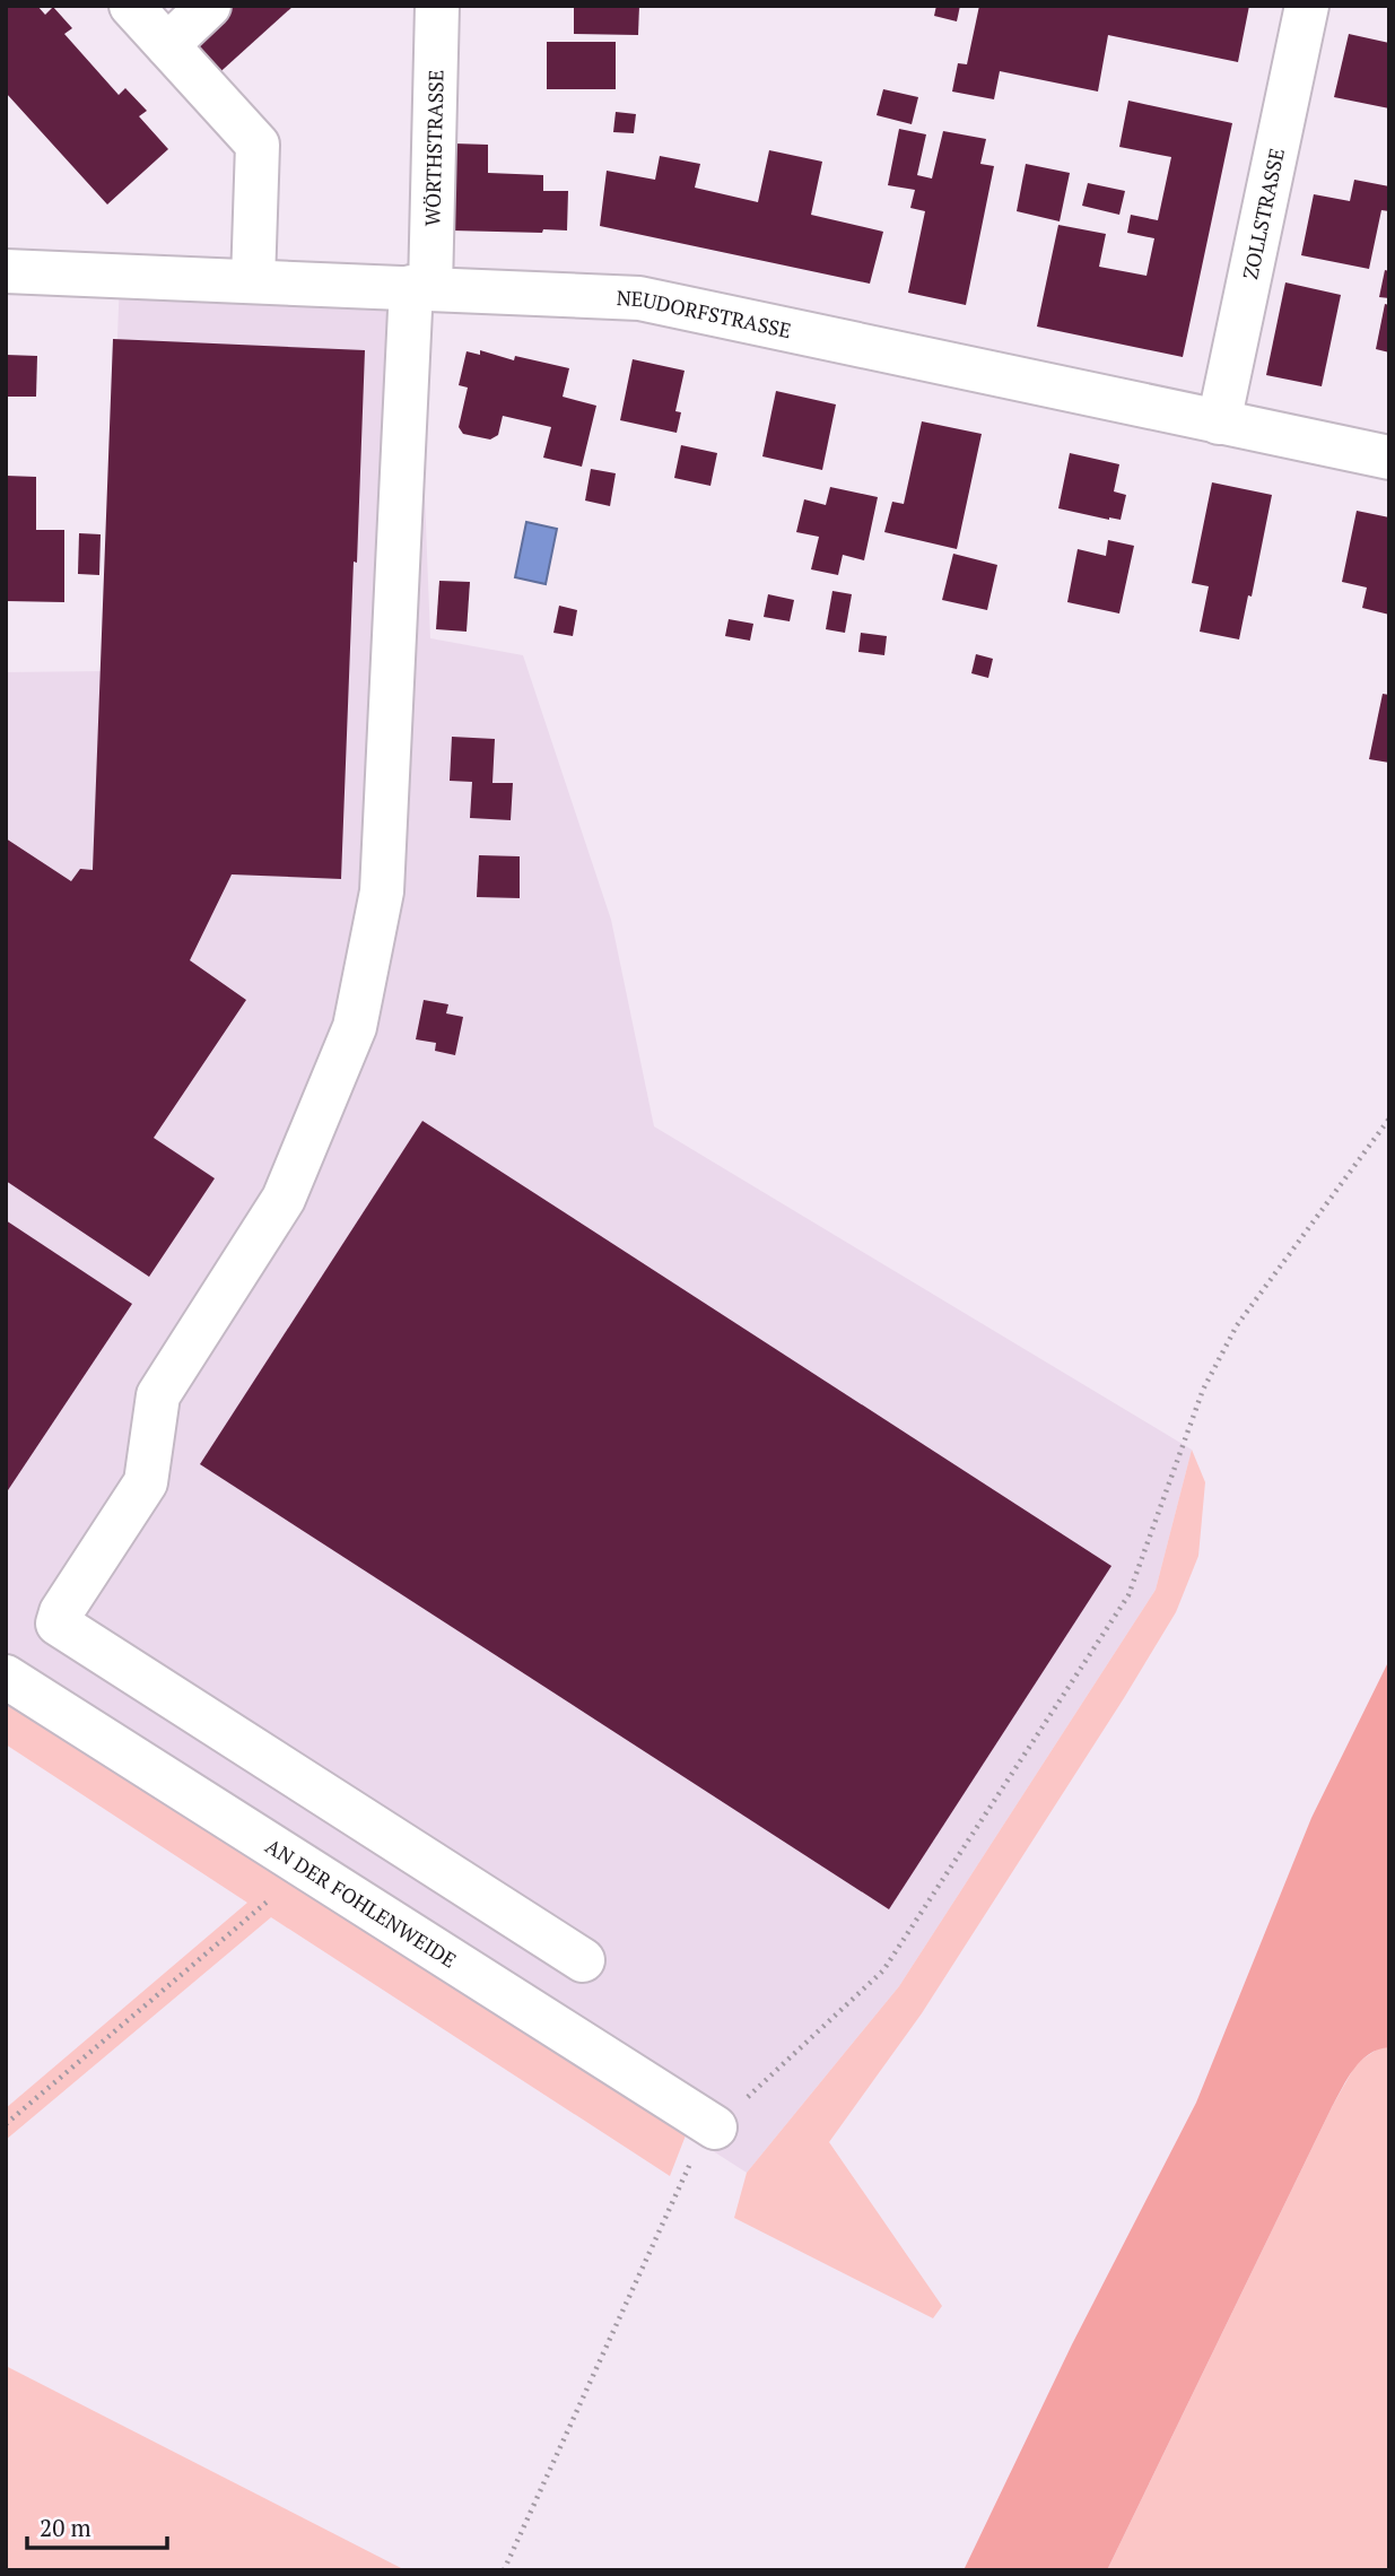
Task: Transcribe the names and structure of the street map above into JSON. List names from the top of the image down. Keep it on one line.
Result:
{"streets":{"street":["WÖRTHSTRASSE","ZOLLSTRASSE","NEUDORFSTRASSE","AN DER FOHLENWEIDE"]},"crossings":[["WÖRTHSTRASSE","NEUDORFSTRASSE"],["ZOLLSTRASSE","NEUDORFSTRASSE"]],"scale_bar":"20 m"}
